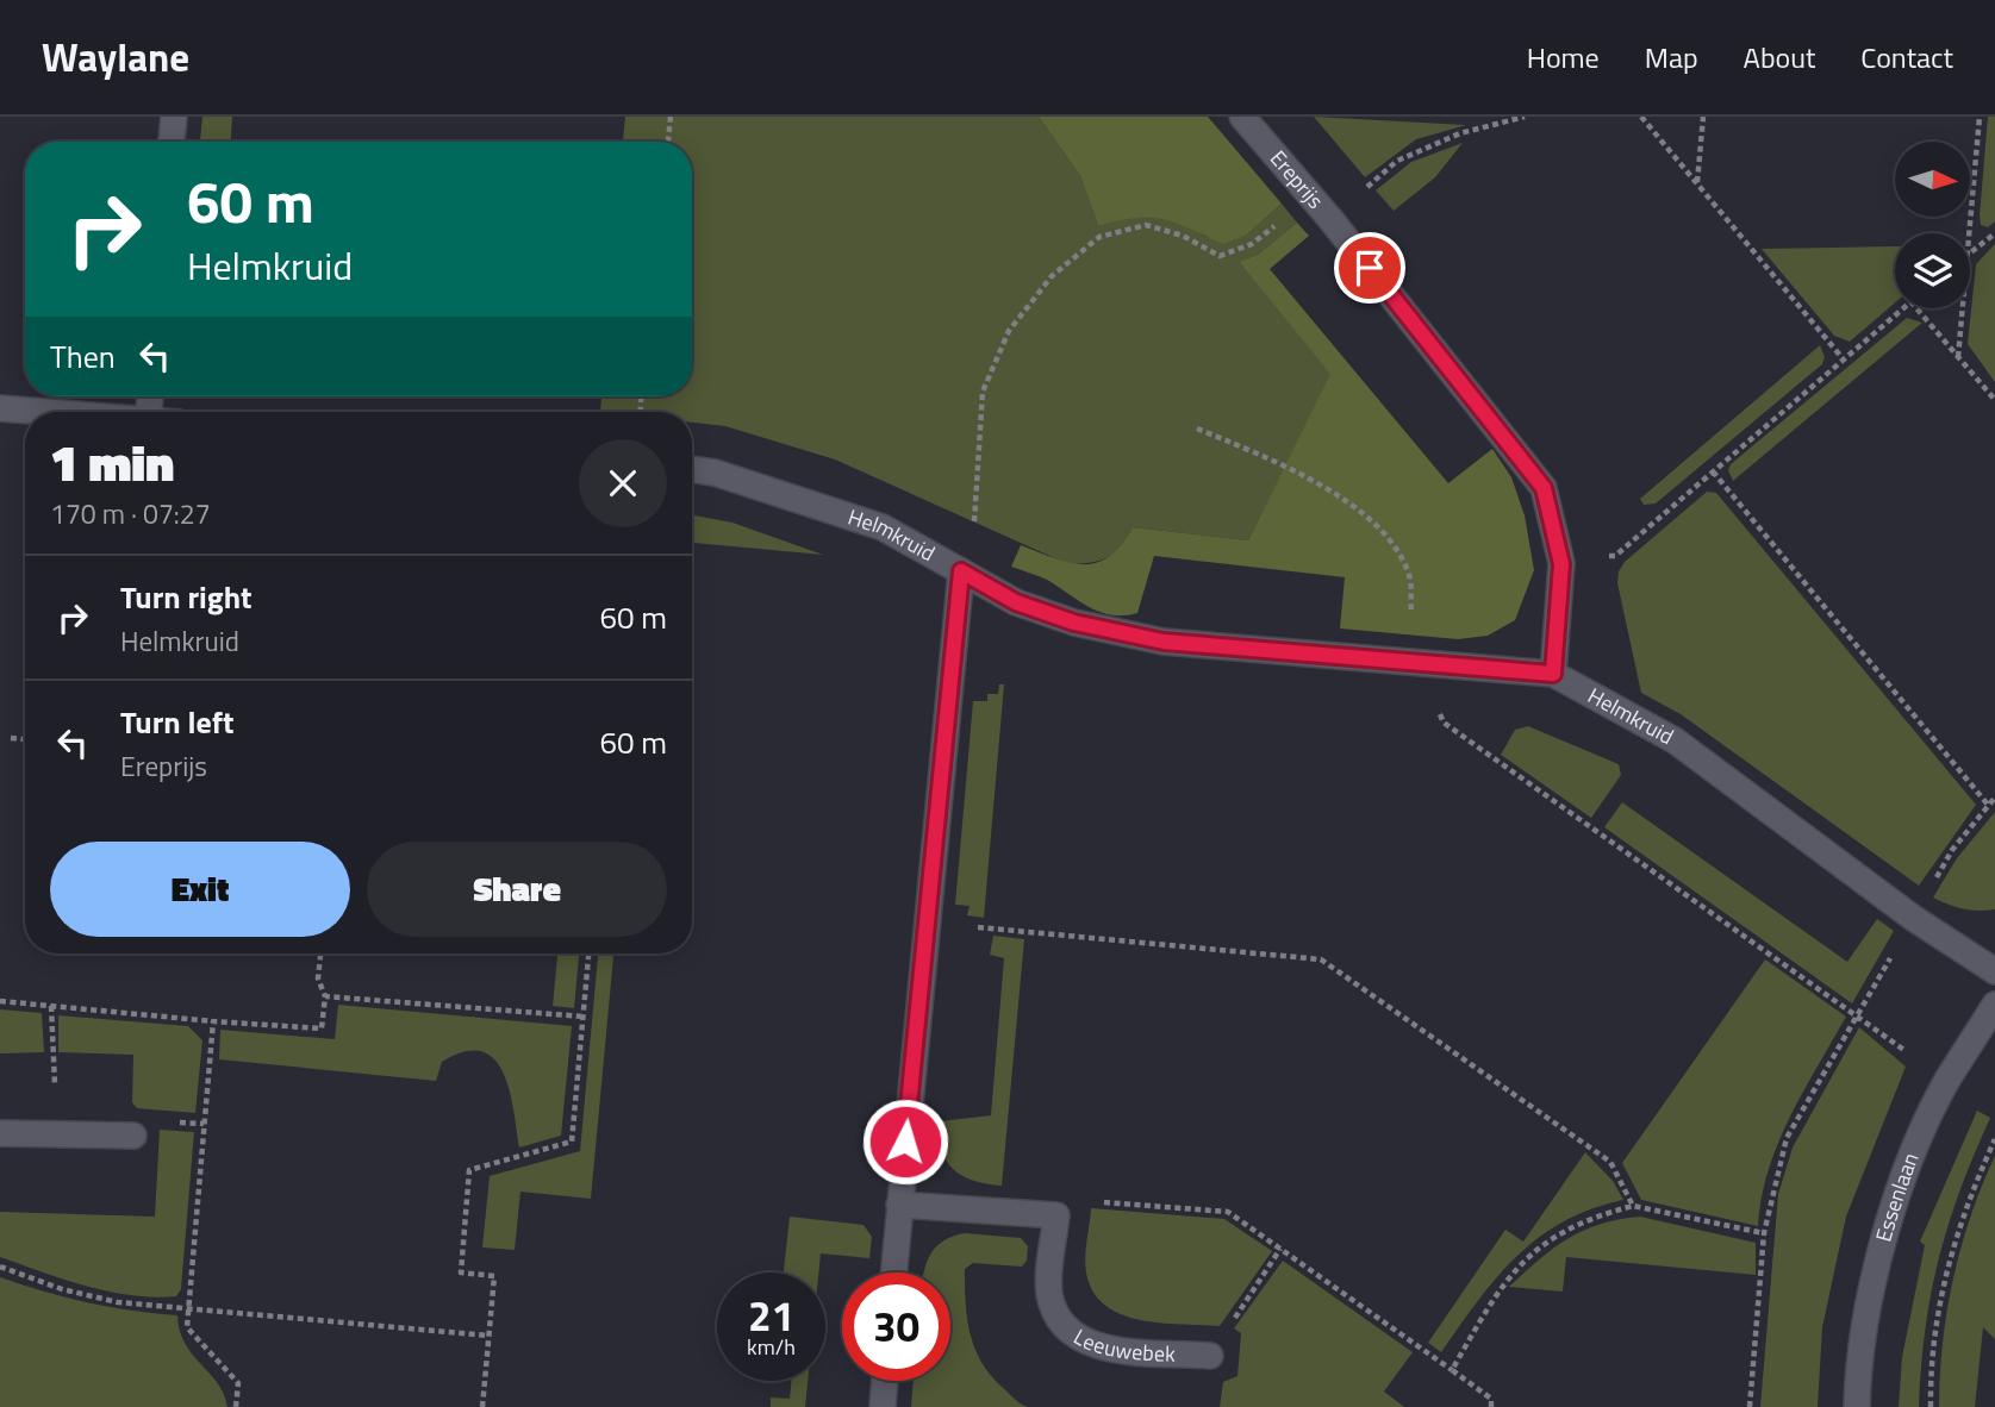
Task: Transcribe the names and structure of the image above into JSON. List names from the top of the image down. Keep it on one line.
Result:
{"streets":{"street":["Ereprijs","Helmkruid","Essenlaan","Leeuwebek"]},"crossings":[["Ereprijs","Helmkruid"]],"north":"right","page":{"header":"Waylane","nav":["Home","Map","About","Contact"],"turn":["60 m","Helmkruid"],"then":"Then","heading":["1 min","170 m · 07:27"],"list":[{"name":"Turn right","note":"Helmkruid","value":"60 m"},{"name":"Turn left","note":"Ereprijs","value":"60 m"}],"buttons":["Exit","Share"],"speed":"21 km/h","limit":"30"}}
